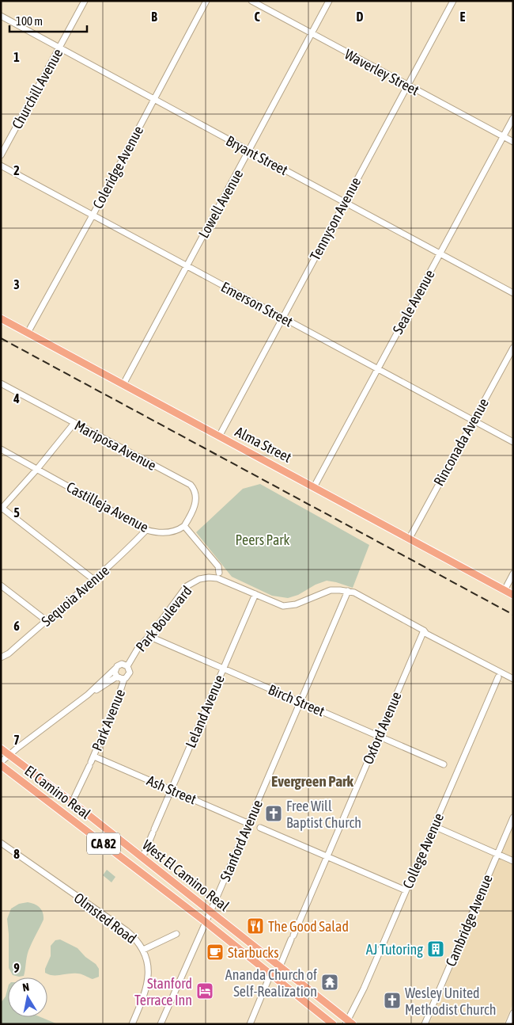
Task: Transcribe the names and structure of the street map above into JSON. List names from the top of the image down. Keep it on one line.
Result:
{"streets":{"main road":["Alma Street","El Camino Real","CA 82","West El Camino Real"],"street":["Waverley Street","Churchill Avenue","Bryant Street","Coleridge Avenue","Lowell Avenue","Tennyson Avenue","Seale Avenue","Emerson Street","Rinconada Avenue","Mariposa Avenue","Castilleja Avenue","Sequoia Avenue","Park Boulevard","Birch Street","Leland Avenue","Park Avenue","Oxford Avenue","Ash Street","Stanford Avenue","College Avenue","Olmsted Road","Cambridge Avenue"]},"crossings":[["Waverley Street","Lowell Avenue"],["Waverley Street","Tennyson Avenue"],["Waverley Street","Seale Avenue"],["Churchill Avenue","Bryant Street"],["Bryant Street","Coleridge Avenue"],["Bryant Street","Lowell Avenue"],["Bryant Street","Tennyson Avenue"],["Bryant Street","Seale Avenue"],["Coleridge Avenue","Emerson Street"],["Coleridge Avenue","Alma Street"],["Lowell Avenue","Emerson Street"],["Lowell Avenue","Alma Street"],["Tennyson Avenue","Emerson Street"],["Tennyson Avenue","Alma Street"],["Seale Avenue","Emerson Street"],["Seale Avenue","Alma Street"],["Emerson Street","Rinconada Avenue"],["Rinconada Avenue","Alma Street"],["Mariposa Avenue","Castilleja Avenue"],["Castilleja Avenue","Sequoia Avenue"],["Park Boulevard","Birch Street"],["Park Boulevard","Leland Avenue"],["Park Boulevard","Park Avenue"],["Park Boulevard","Oxford Avenue"],["Park Boulevard","Stanford Avenue"],["Birch Street","Leland Avenue"],["Birch Street","Oxford Avenue"],["Birch Street","Stanford Avenue"],["Leland Avenue","Ash Street"],["Leland Avenue","West El Camino Real"],["Park Avenue","Ash Street"],["Park Avenue","West El Camino Real"],["Oxford Avenue","West El Camino Real"],["Ash Street","Stanford Avenue"],["El Camino Real","West El Camino Real"],["Stanford Avenue","West El Camino Real"],["College Avenue","West El Camino Real"]],"districts":["Evergreen Park"],"parks":["Peers Park"],"places":{"church":["Free Will Baptist Church","Wesley United Methodist Church"],"restaurant":["The Good Salad"],"building":["AJ Tutoring"],"cafe":["Starbucks"],"temple":["Ananda Church of Self-Realization"],"hotel":["Stanford Terrace Inn"]},"scale_bar":"100 m","north":"top","grid":{"columns":["B","C","D","E"],"rows":["1","2","3","4","5","6","7","8","9"]}}
